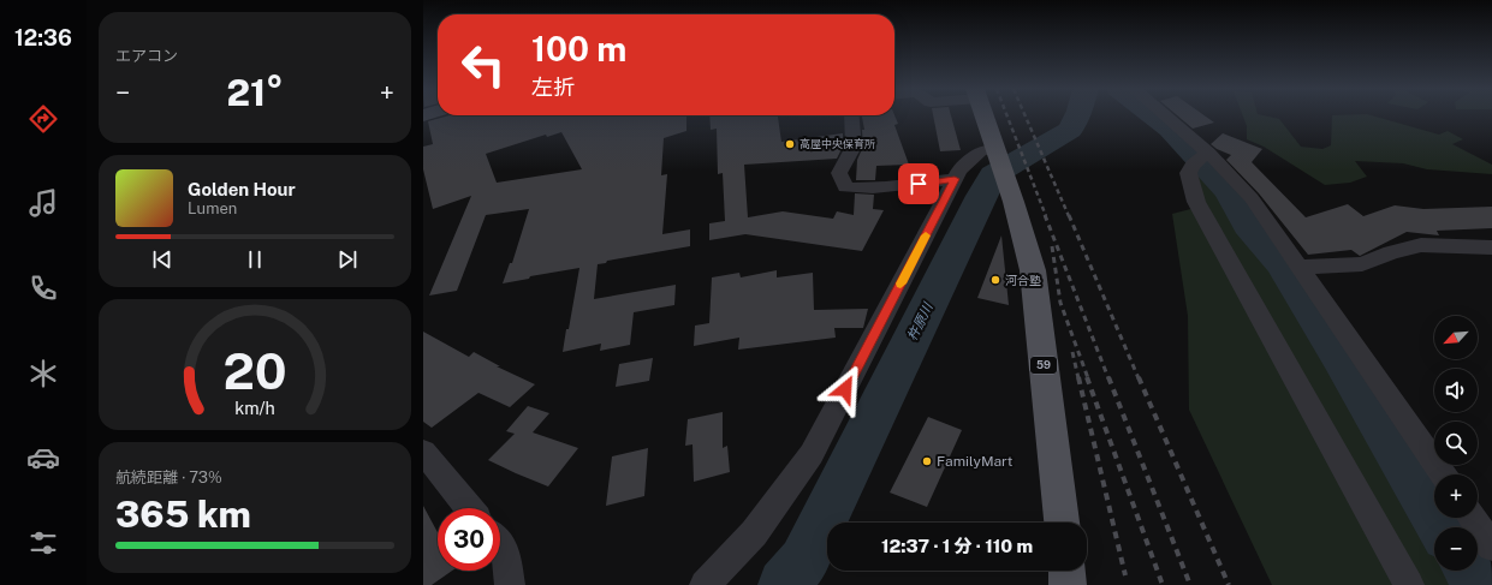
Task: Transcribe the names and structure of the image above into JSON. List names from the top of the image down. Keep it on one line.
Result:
{"streets":{"main road":["59"]},"water":["杵原川"],"places":["高屋中央保育所","河合塾","FamilyMart"],"north":"bottom left","page":{"tabs":"12:36","tile":["エアコン",["航続距離 · 73%","365 km"]],"turn":["100 m","左折"],"heat":["−","21°","+"],"song":["Golden Hour","Lumen"],"map_buttons":["+","−"],"limit":"30","trip":"12:37 · 1 分 · 110 m","gauge":["20","km/h"]}}
